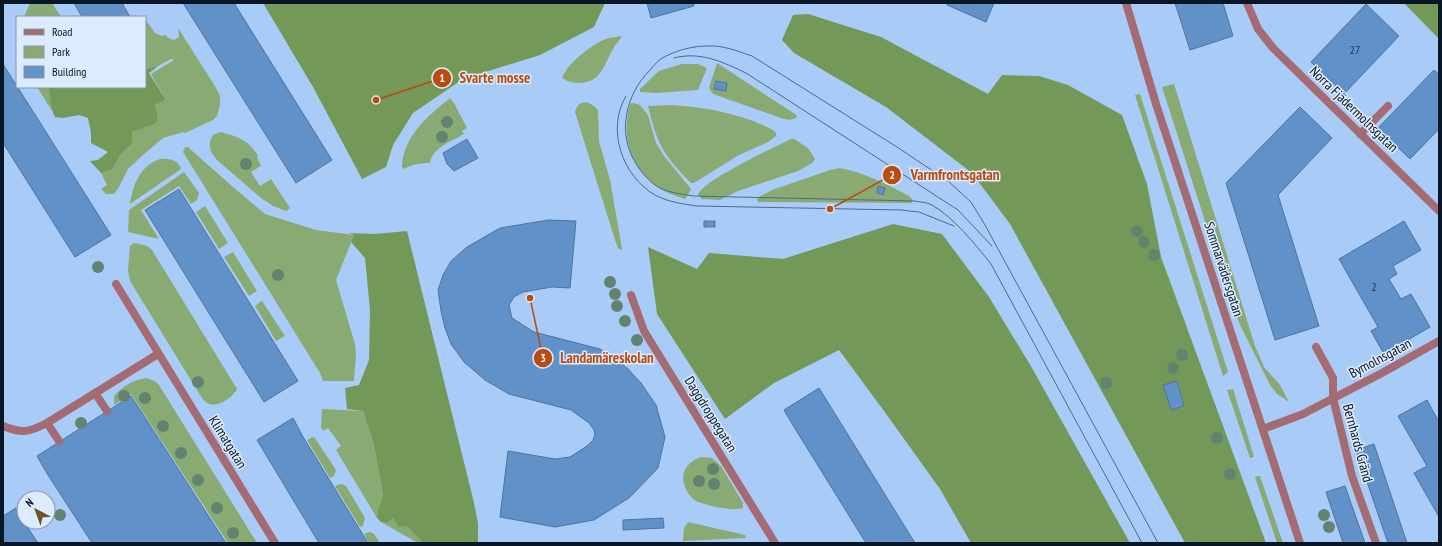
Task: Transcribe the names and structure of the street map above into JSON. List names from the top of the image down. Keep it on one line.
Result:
{"streets":{"street":["Norra Fjädermolnsgatan","Sommarvädersgatan","Bymolnsgatan","Daggdroppegatan","Klimatgatan","Bernhards Gränd"]},"crossings":[["Sommarvädersgatan","Bernhards Gränd"],["Bymolnsgatan","Bernhards Gränd"]],"places":["Svarte mosse","Varmfrontsgatan","Landamäreskolan"],"house_numbers":["27","2"],"legend":["Road","Park","Building"],"north":"top left"}
